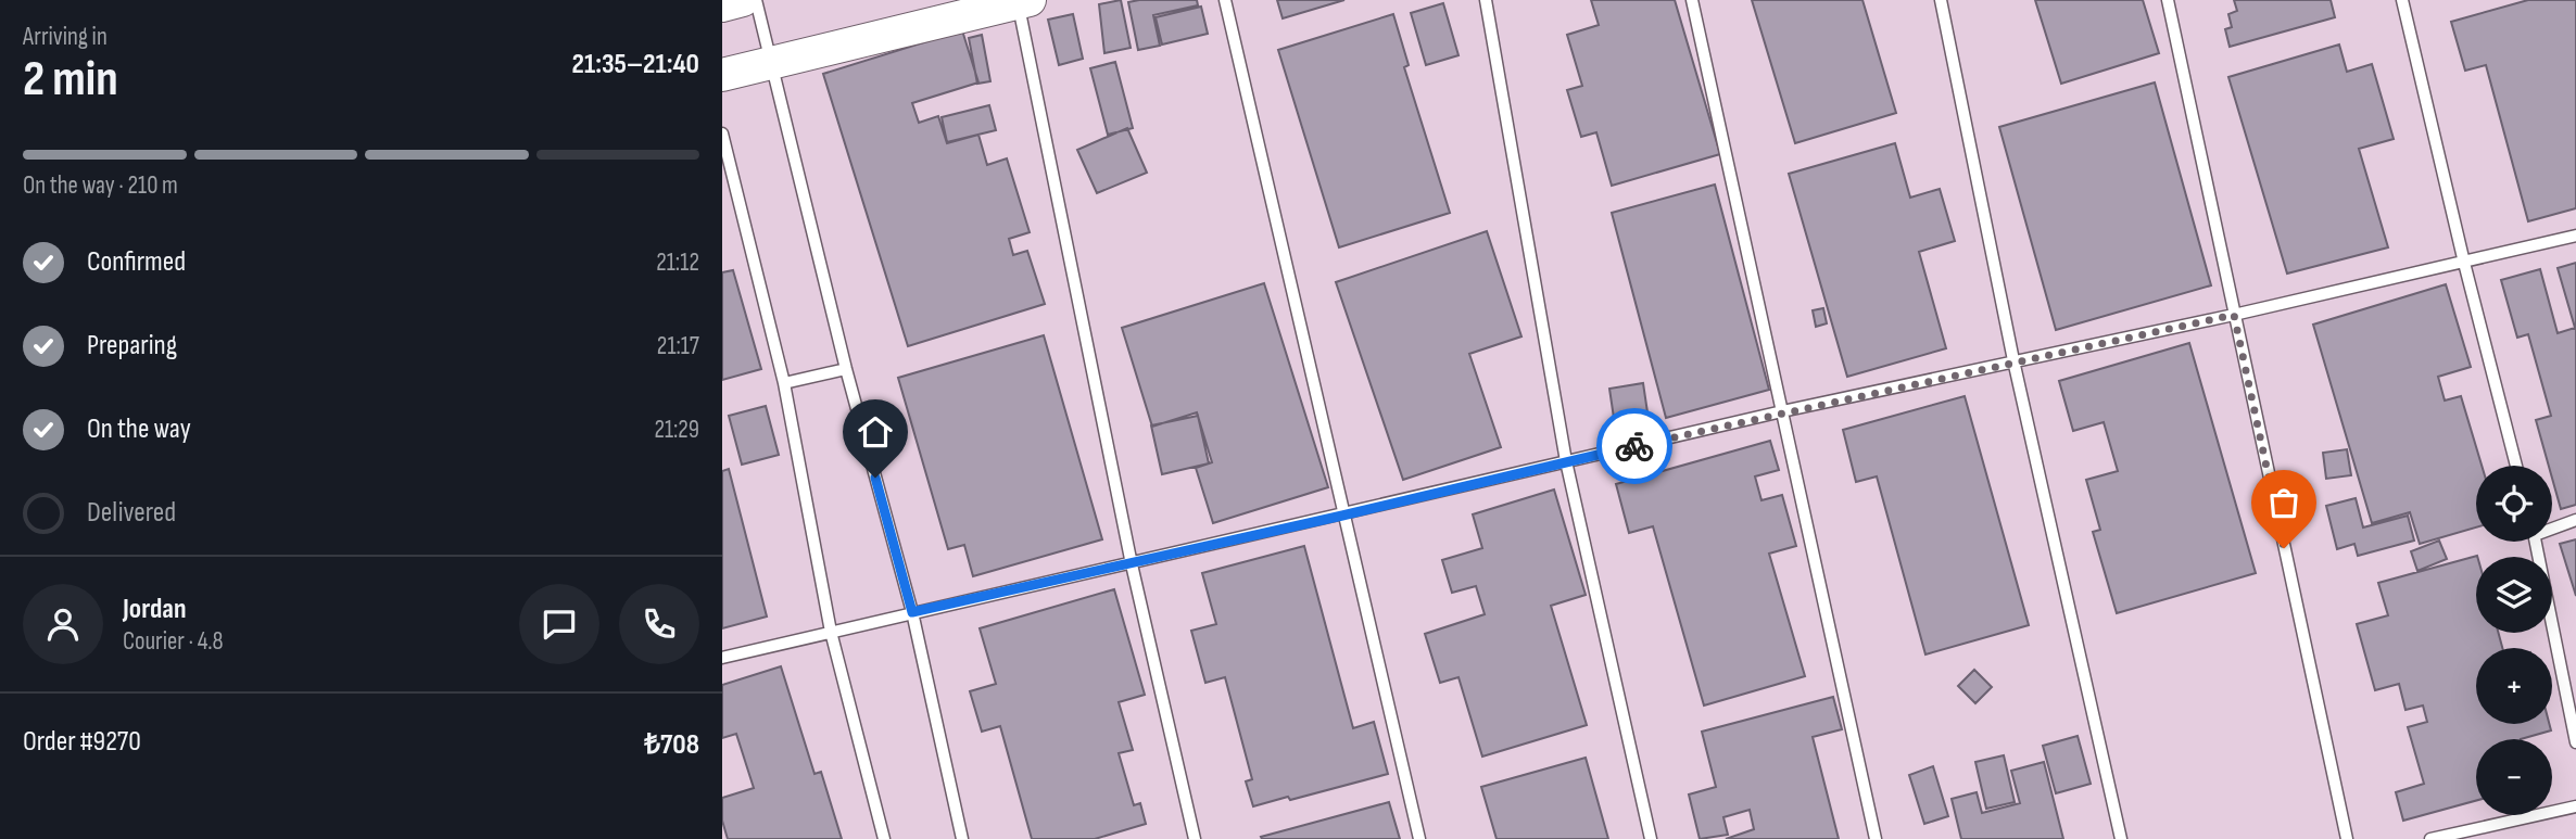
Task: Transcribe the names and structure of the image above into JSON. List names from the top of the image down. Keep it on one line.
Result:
{"page":{"heading":["2 min","Arriving in","21:35–21:40"],"panel":["Jordan","Courier · 4.8","Order #9270","₺708"],"bar":"On the way · 210 m","list":[["Confirmed","21:12"],["Preparing","21:17"],["On the way","21:29"],"Delivered"],"map_buttons":["+","−"]}}
